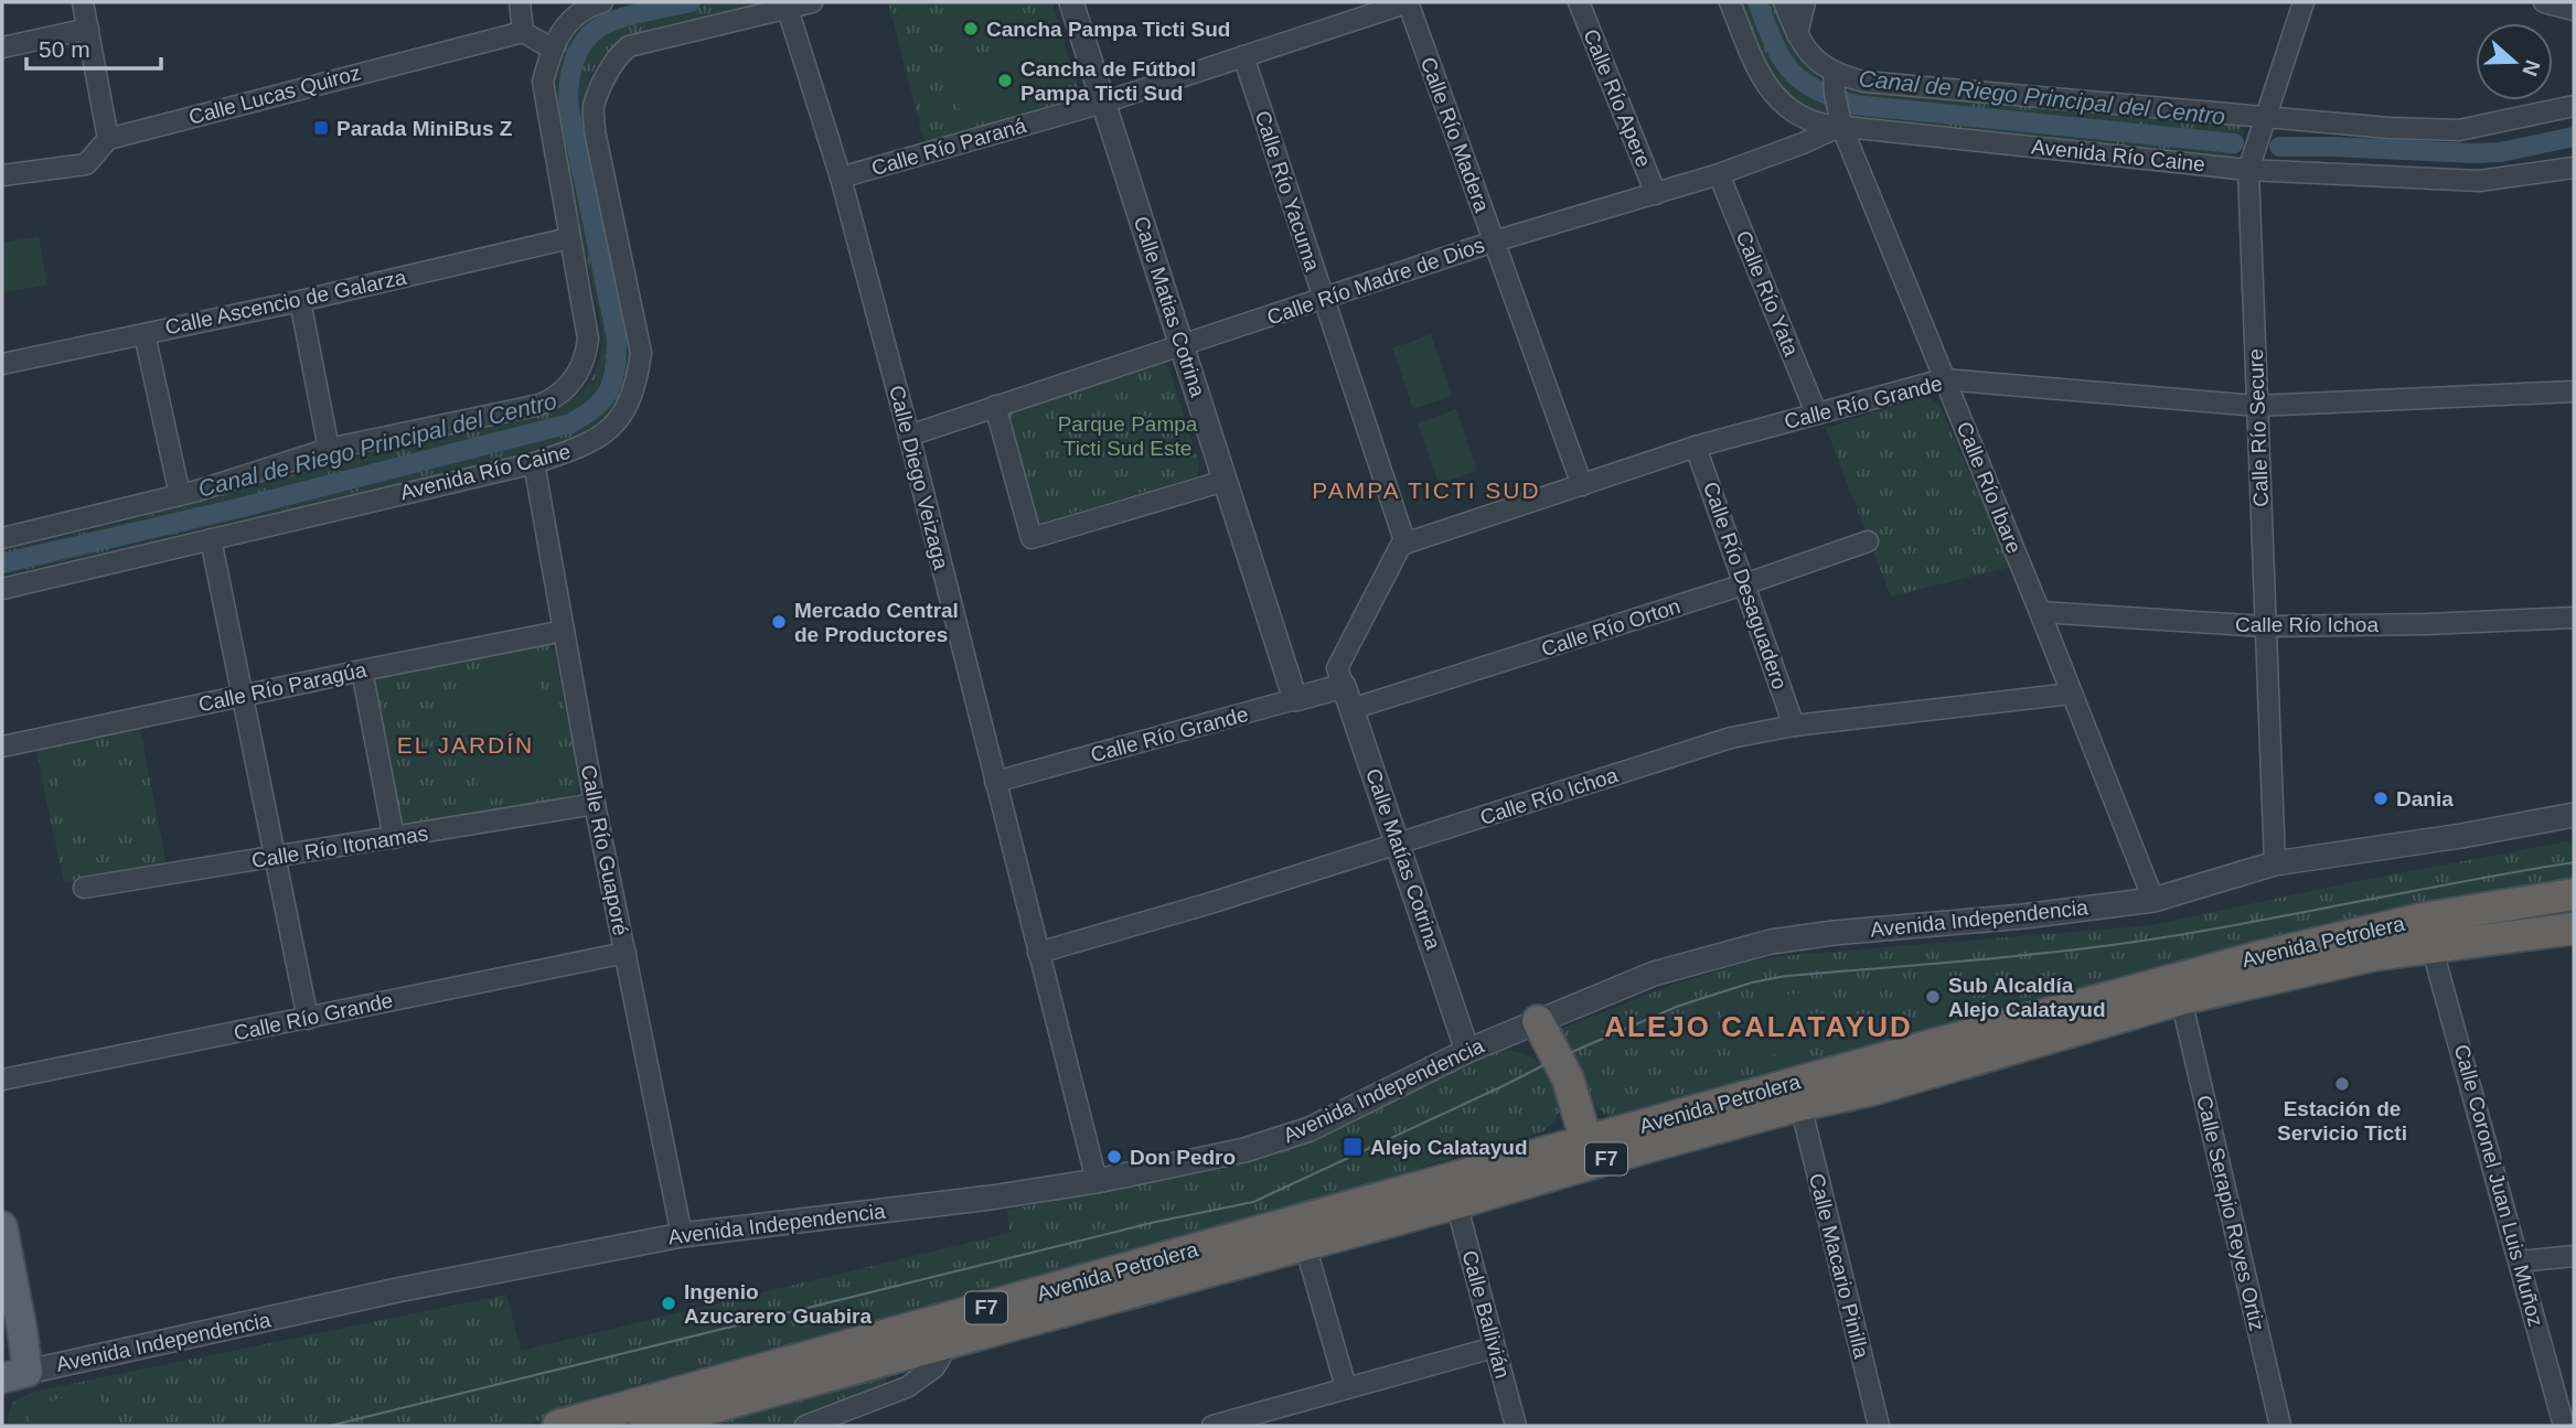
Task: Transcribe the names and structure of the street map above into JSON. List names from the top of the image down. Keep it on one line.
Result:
{"streets":{"highway":["Avenida Petrolera","F7"],"street":["Calle Lucas Quiroz","Calle Río Apere","Calle Río Madera","Calle Río Paraná","Avenida Río Caine","Calle Río Yacuma","Calle Río Madre de Dios","Calle Río Yata","Calle Ascencio de Galarza","Calle Matias Cotrina","Calle Río Grande","Calle Río Secure","Calle Diego Veizaga","Calle Río Ibare","Calle Río Desaguadero","Calle Río Ichoa","Calle Río Orton","Calle Río Paragúa","Calle Río Itonamas","Calle Río Guaporé","Calle Matías Cotrina","Avenida Independencia","Calle Coronel Juan Luis Muñoz","Calle Serapio Reyes Ortiz","Calle Macario Pinilla","Calle Ballivián"]},"crossings":[["Calle Río Apere","Calle Río Madre de Dios"],["Calle Río Madera","Calle Río Paraná"],["Calle Río Madera","Calle Río Madre de Dios"],["Calle Río Madera","Calle Río Grande"],["Calle Río Paraná","Calle Río Yacuma"],["Calle Río Paraná","Calle Matias Cotrina"],["Calle Río Paraná","Calle Diego Veizaga"],["Avenida Río Caine","Calle Río Madre de Dios"],["Avenida Río Caine","Calle Río Secure"],["Avenida Río Caine","Calle Diego Veizaga"],["Avenida Río Caine","Calle Río Ibare"],["Avenida Río Caine","Calle Río Guaporé"],["Calle Río Yacuma","Calle Río Madre de Dios"],["Calle Río Yacuma","Calle Río Grande"],["Calle Río Madre de Dios","Calle Río Yata"],["Calle Río Madre de Dios","Calle Matias Cotrina"],["Calle Río Madre de Dios","Calle Diego Veizaga"],["Calle Río Madre de Dios","Calle Río Ibare"],["Calle Río Yata","Calle Río Grande"],["Calle Matias Cotrina","Calle Río Grande"],["Calle Río Grande","Calle Río Secure"],["Calle Río Grande","Calle Diego Veizaga"],["Calle Río Grande","Calle Río Ibare"],["Calle Río Grande","Calle Río Desaguadero"],["Calle Río Grande","Calle Río Guaporé"],["Calle Río Grande","Calle Matías Cotrina"],["Calle Río Secure","Calle Río Ichoa"],["Calle Río Secure","Avenida Independencia"],["Calle Diego Veizaga","Calle Río Ichoa"],["Calle Diego Veizaga","Avenida Independencia"],["Calle Río Ibare","Calle Río Ichoa"],["Calle Río Ibare","Avenida Independencia"],["Calle Río Desaguadero","Calle Río Ichoa"],["Calle Río Desaguadero","Calle Río Orton"],["Calle Río Ichoa","Calle Matías Cotrina"],["Calle Río Orton","Calle Matías Cotrina"],["Calle Río Paragúa","Calle Río Guaporé"],["Calle Río Itonamas","Calle Río Guaporé"],["Calle Río Guaporé","Avenida Independencia"],["Calle Matías Cotrina","Avenida Independencia"],["Avenida Petrolera","Calle Coronel Juan Luis Muñoz"],["Avenida Petrolera","Calle Serapio Reyes Ortiz"],["Avenida Petrolera","Calle Macario Pinilla"],["Avenida Petrolera","Calle Ballivián"]],"districts":["PAMPA TICTI SUD","EL JARDÍN","ALEJO CALATAYUD"],"water":["Canal de Riego Principal del Centro"],"parks":["Parque Pampa Ticti Sud Este"],"places":{"other":["Cancha Pampa Ticti Sud","Cancha de Fútbol Pampa Ticti Sud","Mercado Central de Productores","Dania","Sub Alcaldía Alejo Calatayud","Estación de Servicio Ticti","Don Pedro","Ingenio Azucarero Guabira"],"transit":["Parada MiniBus Z","Alejo Calatayud"]},"scale_bar":"50 m","north":"right"}
